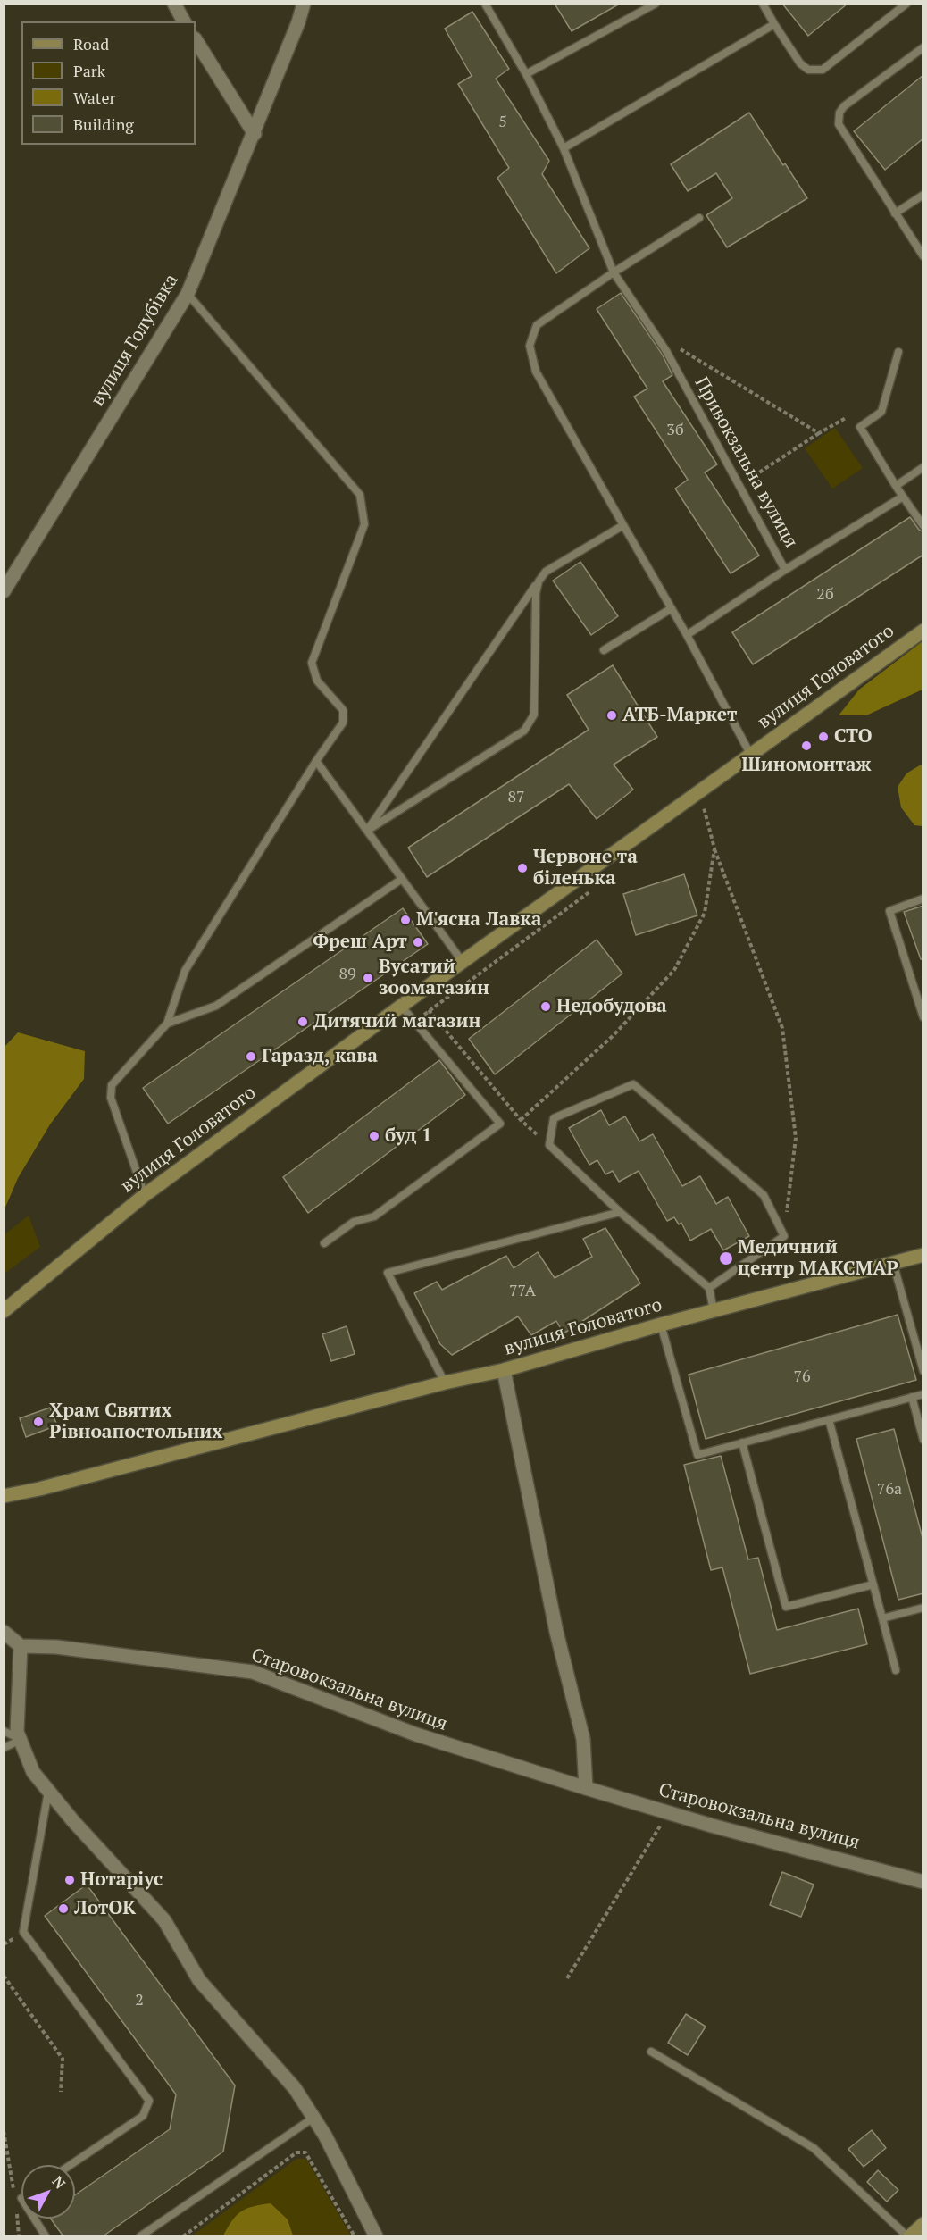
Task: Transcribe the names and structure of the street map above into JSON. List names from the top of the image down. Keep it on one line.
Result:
{"streets":{"street":["вулиця Голубівка","вулиця Головатого","Старовокзальна вулиця"],"lane":["Привокзальна вулиця"]},"places":["АТБ-Маркет","СТО","Шиномонтаж","Червоне та біленька","М'ясна Лавка","Фреш Арт","Вусатий зоомагазин","Недобудова","Дитячий магазин","Гаразд, кава","буд 1","Медичний центр МАКСМАР","Храм Святих Рівноапостольних","Нотаріус","ЛотОК"],"house_numbers":["5","3б","2б","87","89","77А","76","76а","2"],"legend":["Road","Park","Water","Building"],"north":"top right"}
